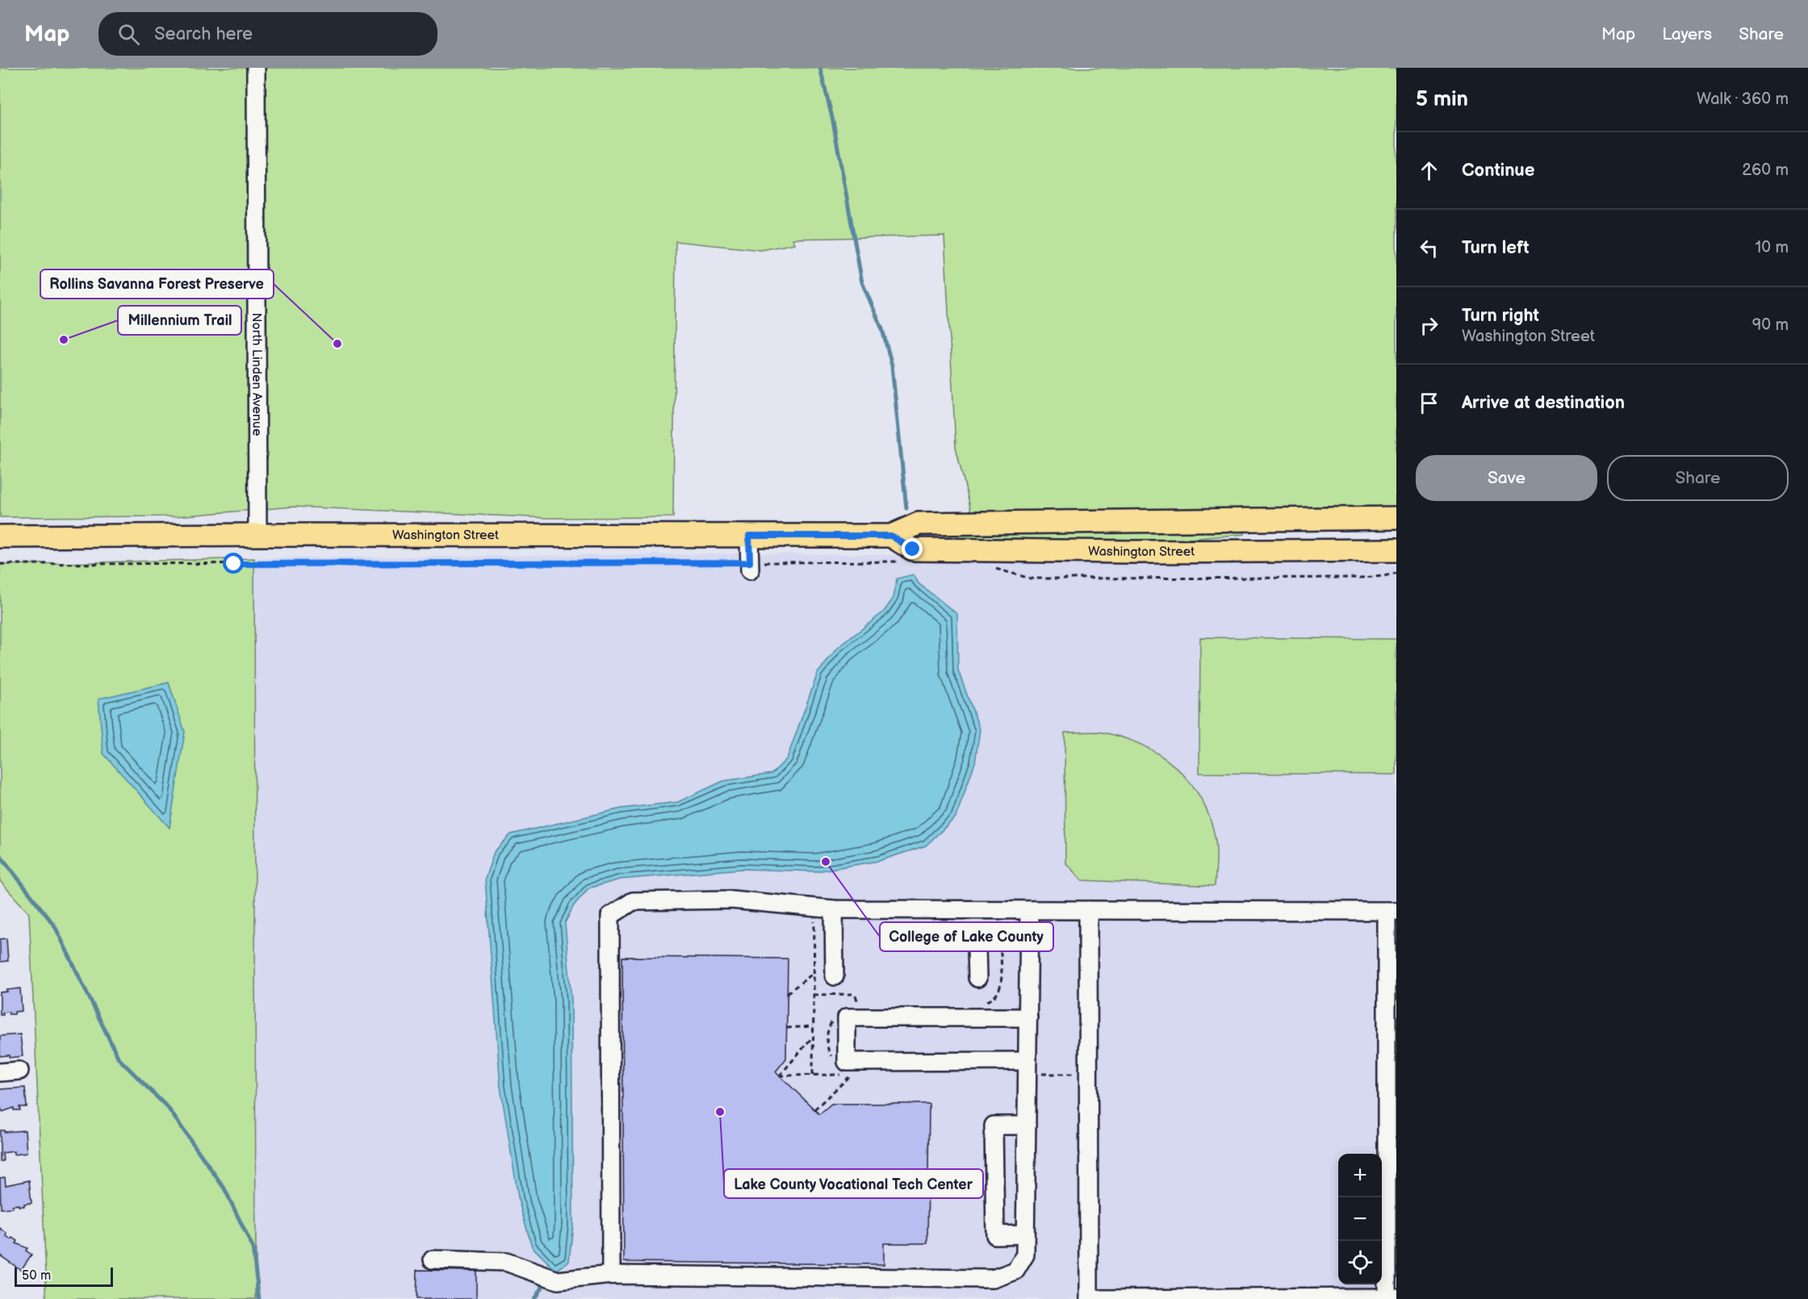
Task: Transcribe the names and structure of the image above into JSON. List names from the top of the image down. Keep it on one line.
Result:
{"streets":{"main road":["Washington Street"],"street":["North Linden Avenue"]},"crossings":[["North Linden Avenue","Washington Street"]],"places":["Millennium Trail","Rollins Savanna Forest Preserve","College of Lake County","Lake County Vocational Tech Center"],"scale_bar":"50 m","page":{"header":"Map","search":"Search here","nav":["Map","Layers","Share"],"heading":["5 min","Walk · 360 m"],"list":[["Continue","260 m"],["Turn left","10 m"],["Turn right","Washington Street","90 m"],"Arrive at destination"],"buttons":["Save","Share"],"map_buttons":["+","−"],"scale":"50 m"}}
